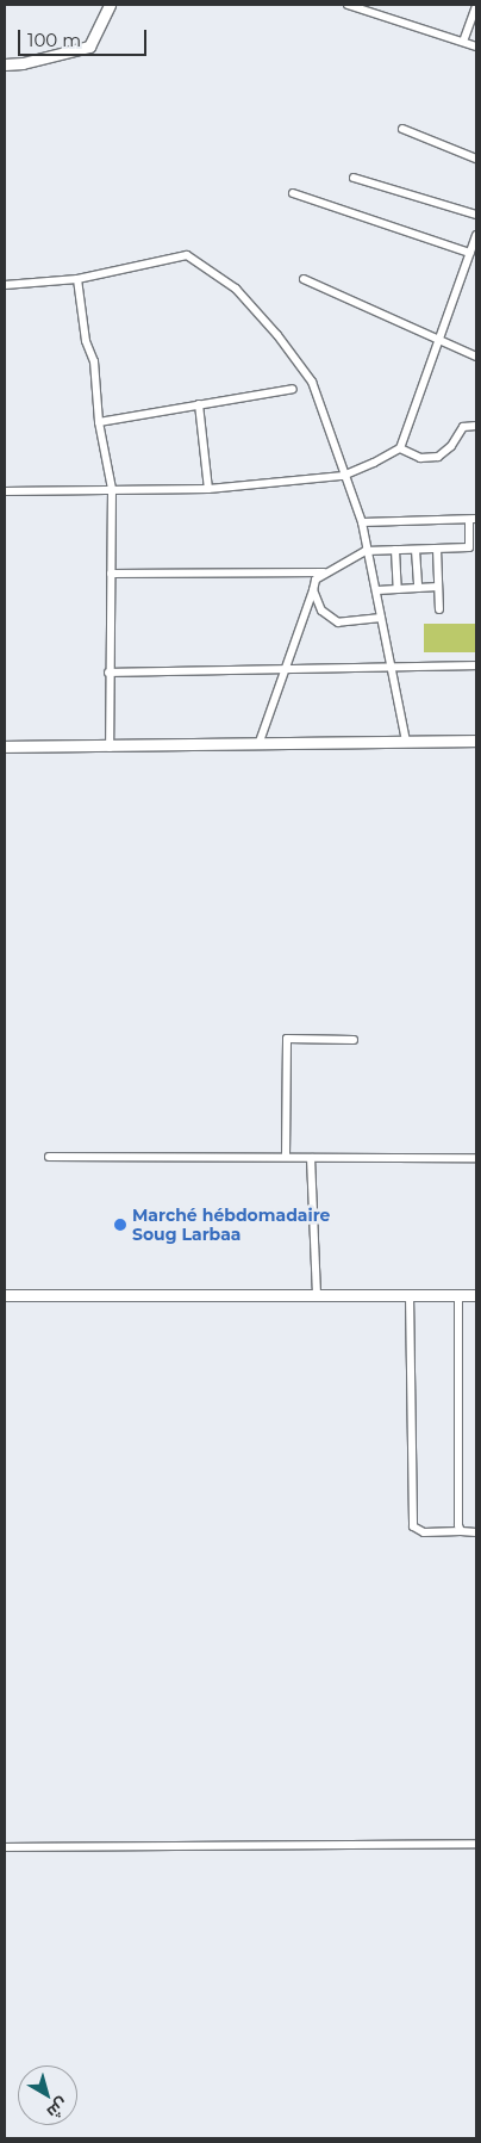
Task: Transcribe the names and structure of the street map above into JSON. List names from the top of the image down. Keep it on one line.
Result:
{"places":["Marché hébdomadaire Soug Larbaa"],"scale_bar":"100 m","north":"bottom right"}
